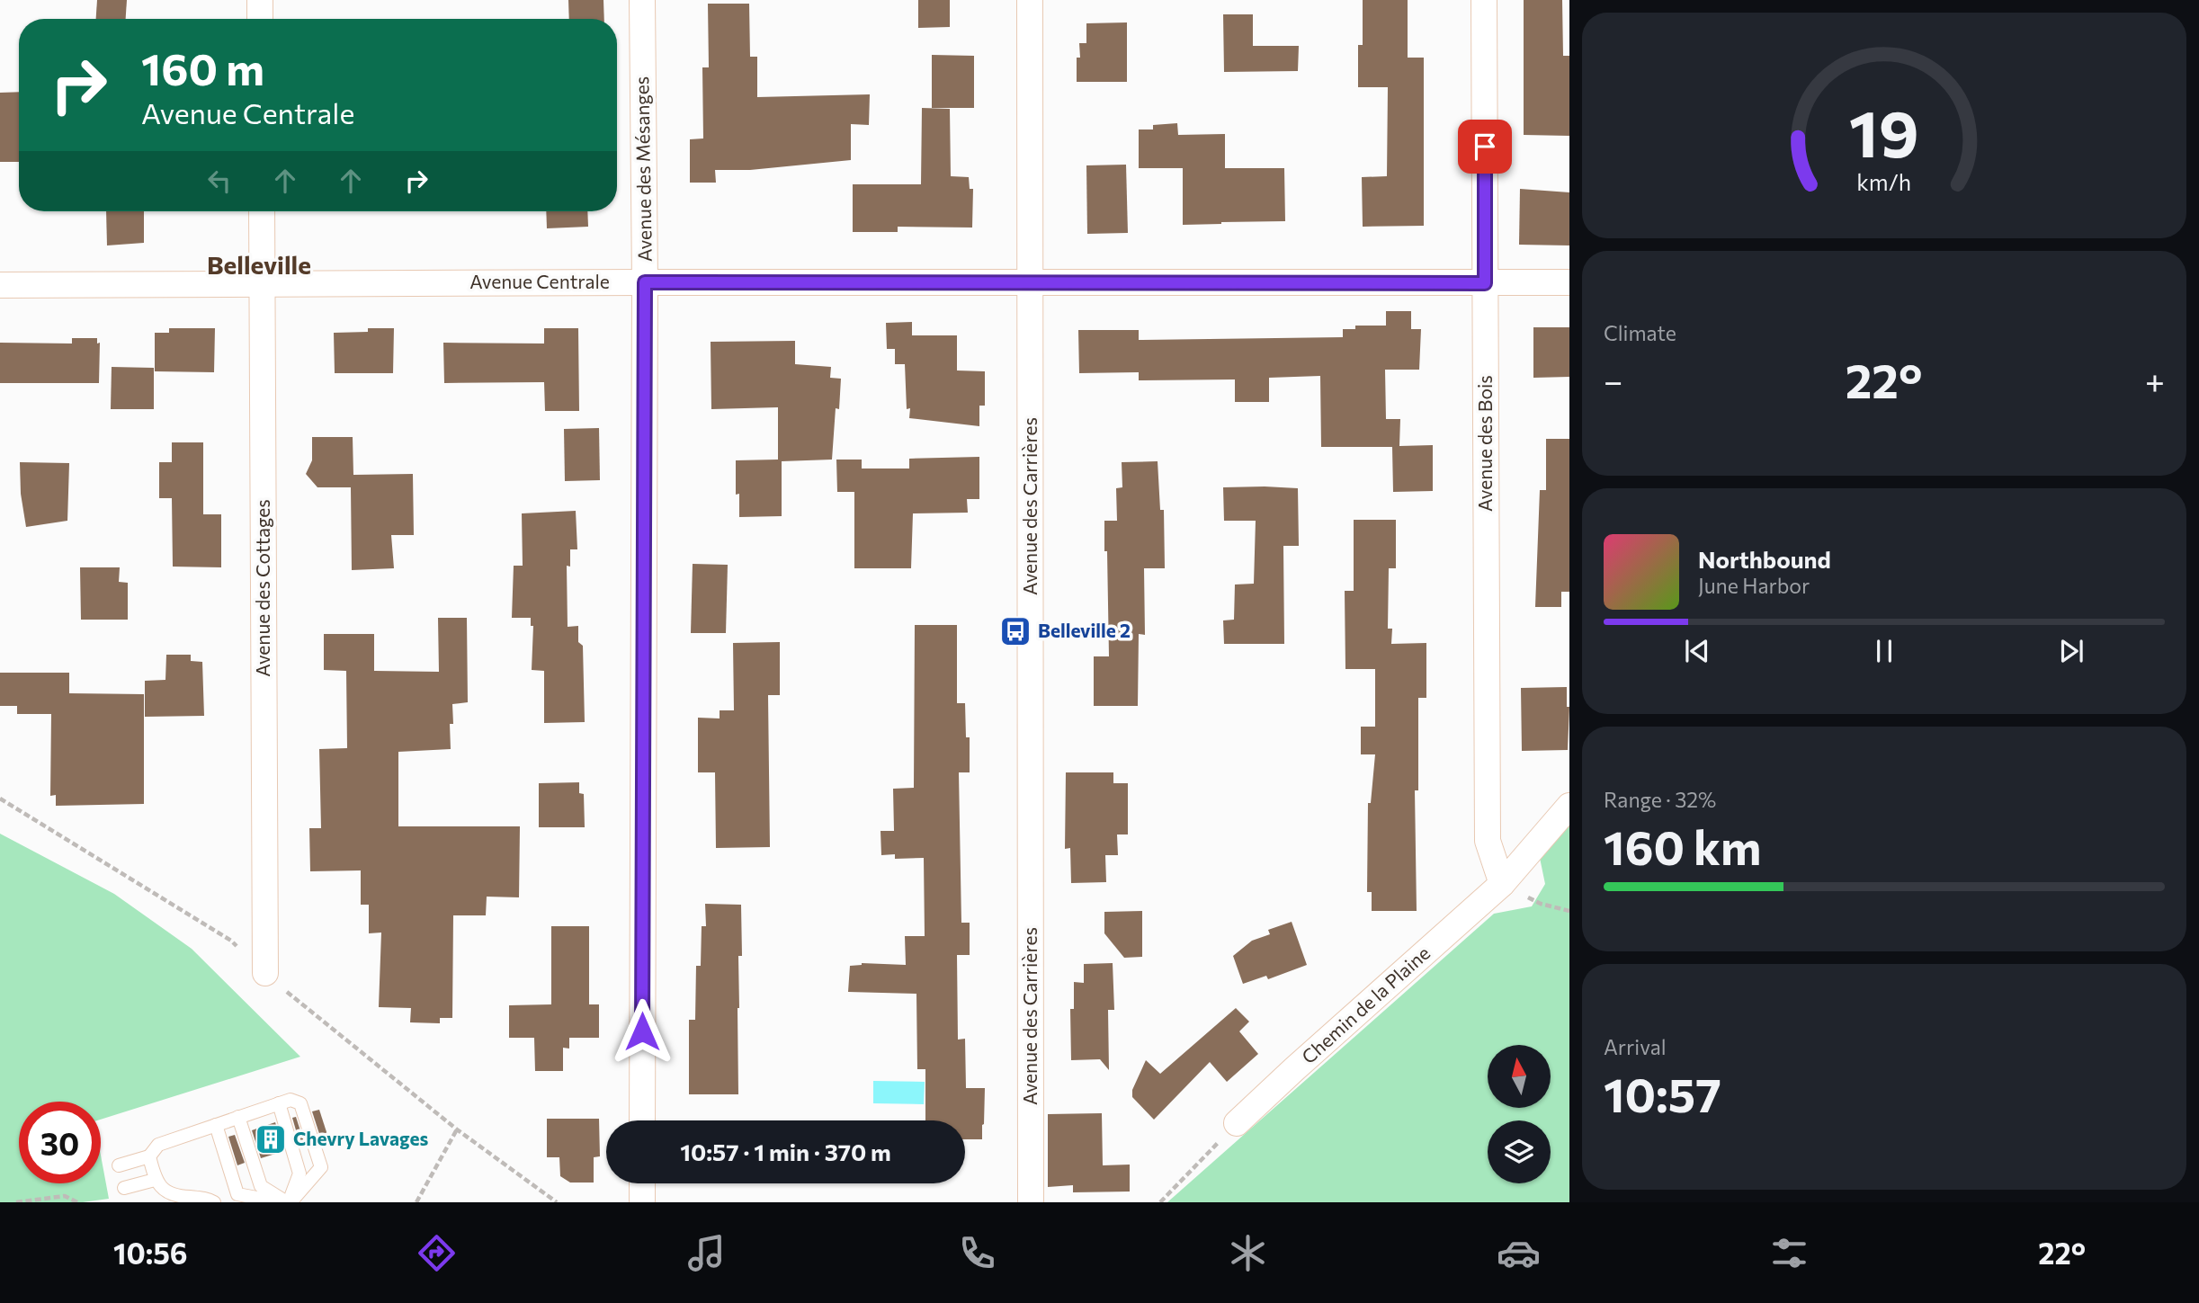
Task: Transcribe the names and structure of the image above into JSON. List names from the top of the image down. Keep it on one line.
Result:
{"streets":{"street":["Avenue des Mésanges","Avenue Centrale","Avenue des Bois","Avenue des Carrières","Avenue des Cottages","Chemin de la Plaine"]},"crossings":[["Avenue des Mésanges","Avenue Centrale"],["Avenue Centrale","Avenue des Bois"],["Avenue Centrale","Avenue des Carrières"],["Avenue Centrale","Avenue des Cottages"],["Avenue des Bois","Chemin de la Plaine"]],"districts":["Belleville"],"places":{"bus stop":["Belleville 2"],"building":["Chevry Lavages"]},"north":"top","page":{"turn":["160 m","Avenue Centrale"],"tile":["Climate",["Range · 32%","160 km"],["Arrival","10:57"]],"heat":["−","22°","+"],"song":["Northbound","June Harbor"],"limit":"30","trip":"10:57 · 1 min · 370 m","tabs":["10:56","22°"],"gauge":["19","km/h"]}}
